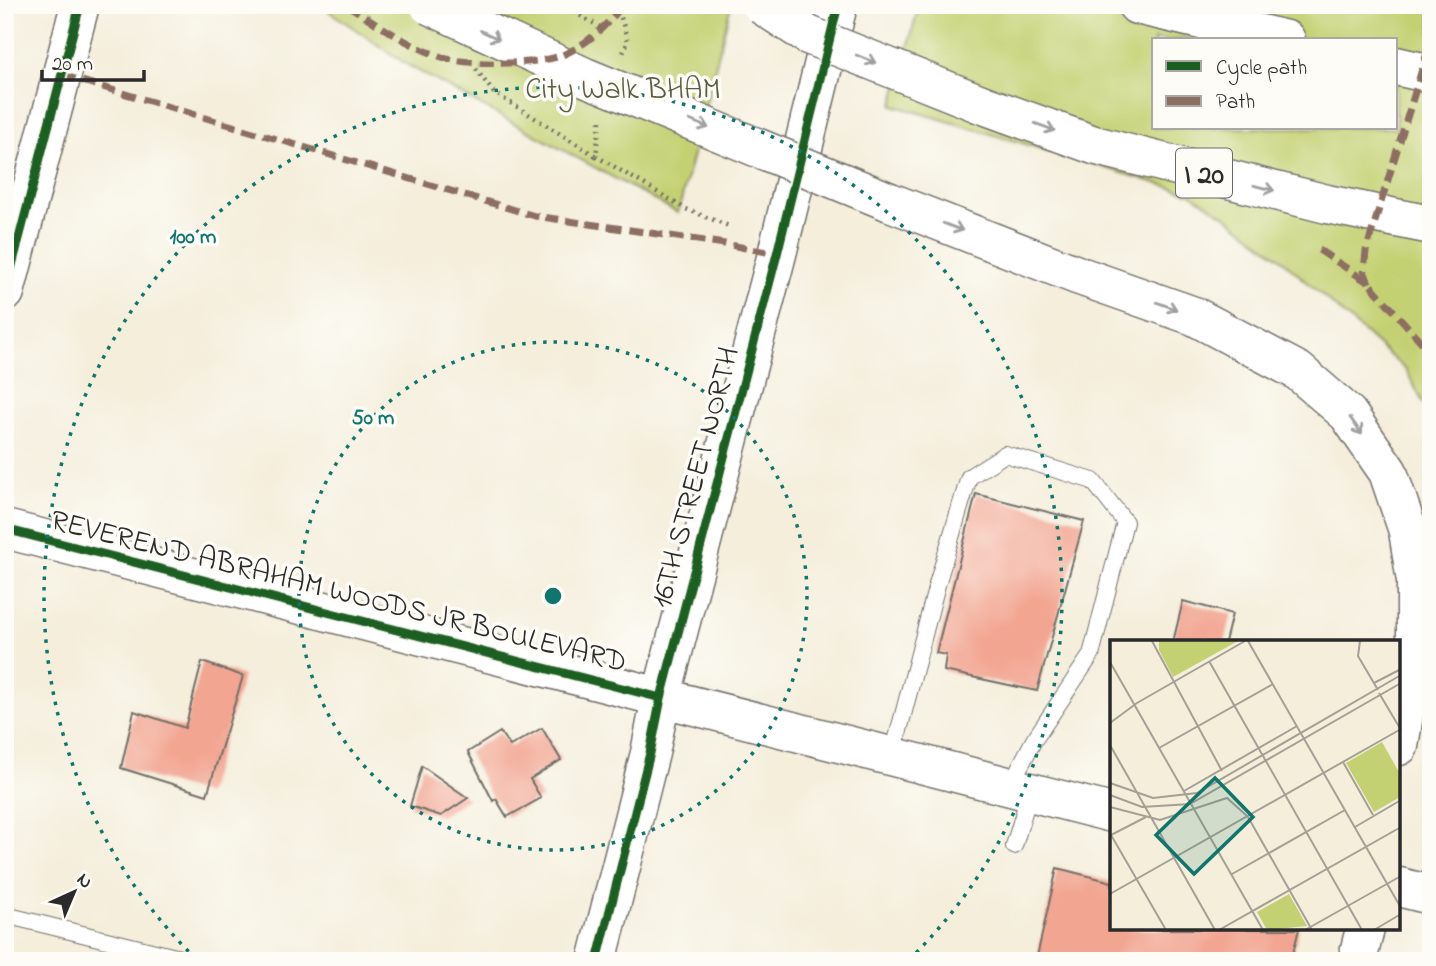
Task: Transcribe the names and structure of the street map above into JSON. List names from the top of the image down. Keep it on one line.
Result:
{"streets":{"main road":["I 20","16TH STREET NORTH","REVEREND ABRAHAM WOODS JR BOULEVARD"]},"crossings":[["16TH STREET NORTH","REVEREND ABRAHAM WOODS JR BOULEVARD"]],"parks":["City Walk BHAM"],"legend":["Cycle path","Path"],"scale_bar":"20 m","north":"top right","rings":["100 m","50 m"]}
